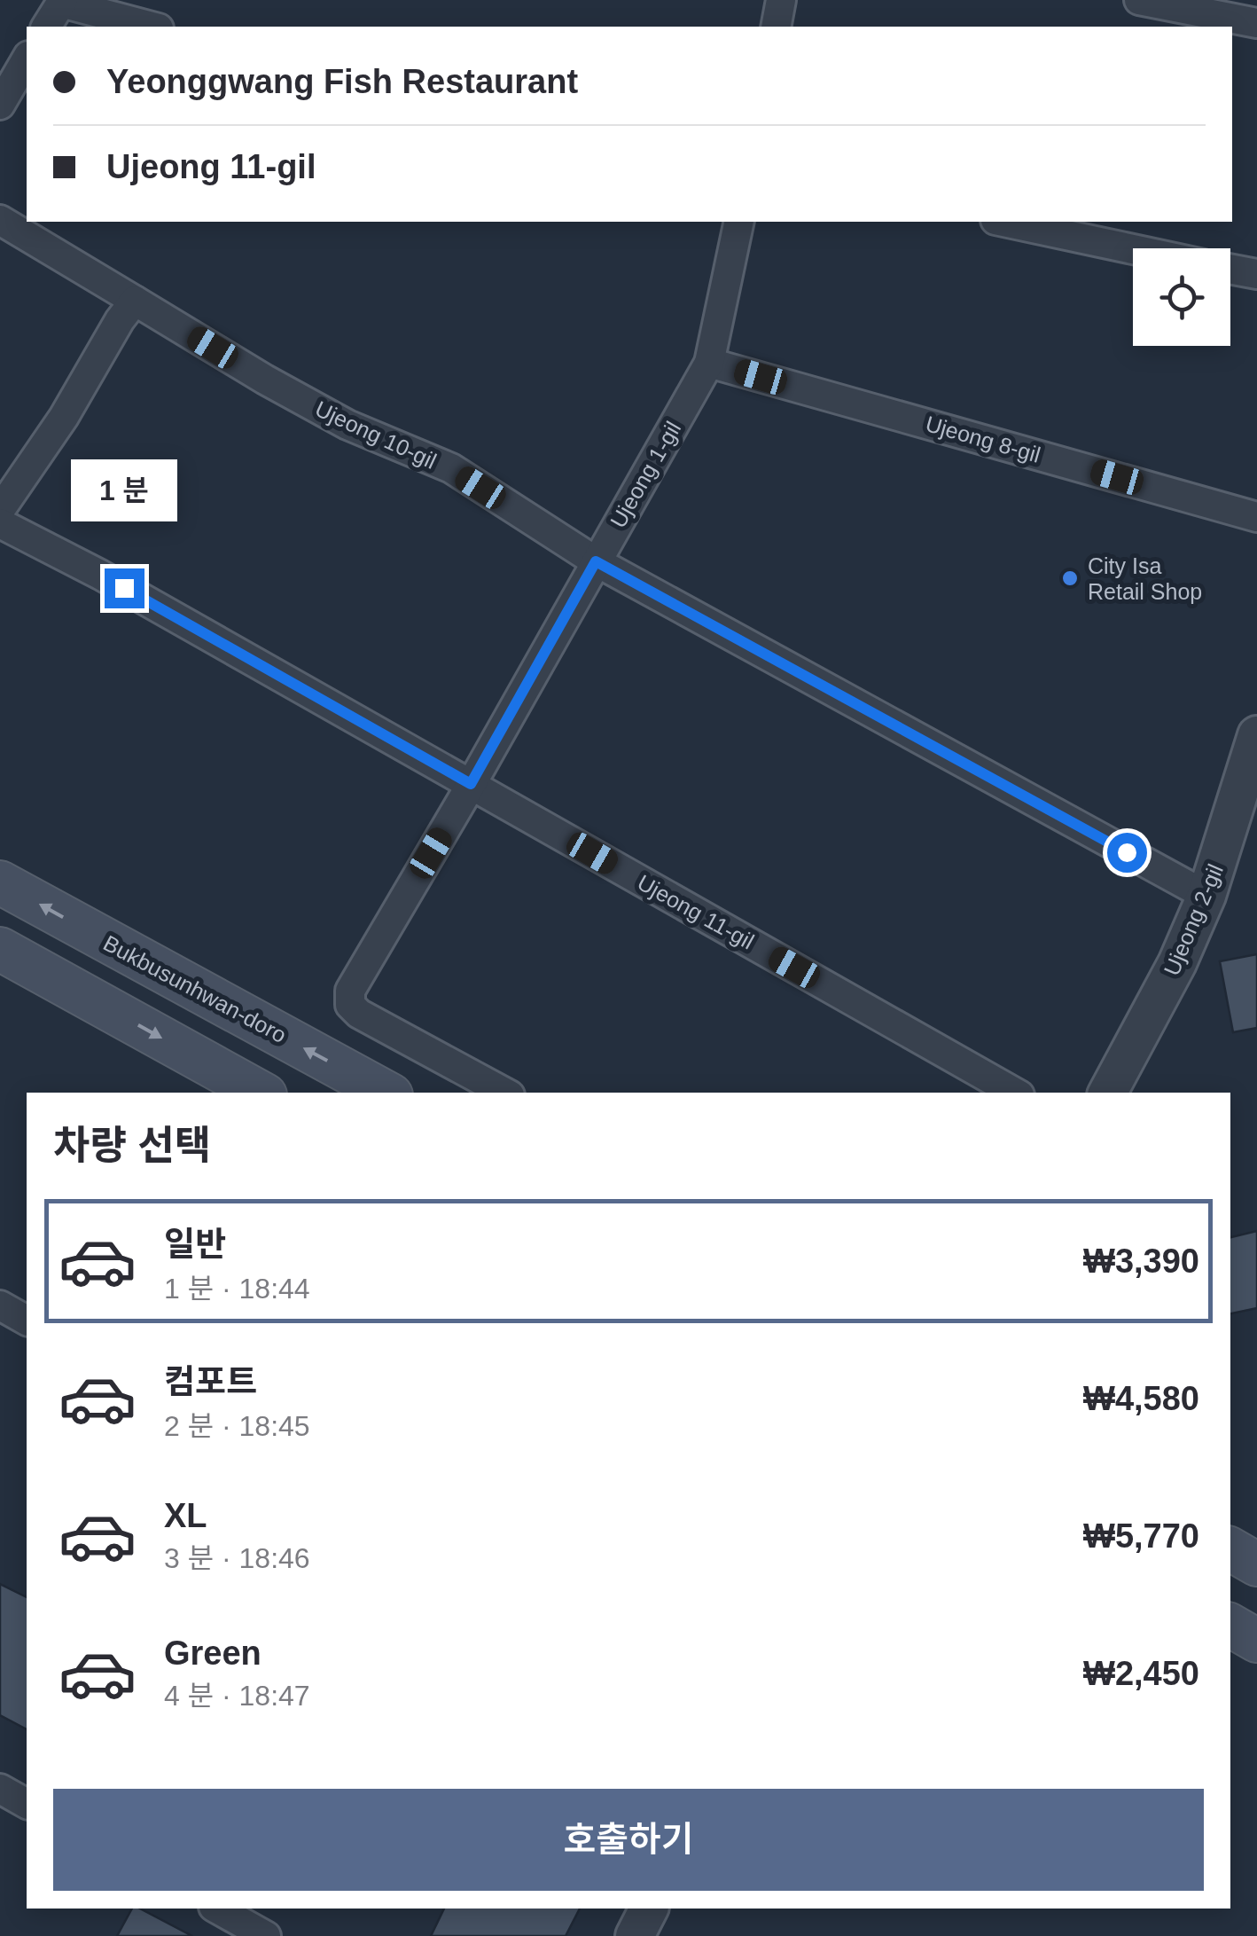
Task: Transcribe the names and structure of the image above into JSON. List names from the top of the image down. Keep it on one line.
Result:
{"streets":{"main road":["Bukbusunhwan-doro"],"street":["Ujeong 10-gil","Ujeong 8-gil","Ujeong 1-gil","Ujeong 11-gil","Ujeong 2-gil"]},"crossings":[["Ujeong 10-gil","Ujeong 1-gil"],["Ujeong 10-gil","Ujeong 2-gil"],["Ujeong 8-gil","Ujeong 1-gil"],["Ujeong 1-gil","Ujeong 11-gil"]],"places":["City Isa Retail Shop"],"page":{"banner":["Yeonggwang Fish Restaurant","Ujeong 11-gil"],"bubble":"1 분","heading":"차량 선택","list":[{"name":"일반","note":"1 분 · 18:44","value":"₩3,390"},{"name":"컴포트","note":"2 분 · 18:45","value":"₩4,580"},{"name":"XL","note":"3 분 · 18:46","value":"₩5,770"},{"name":"Green","note":"4 분 · 18:47","value":"₩2,450"}],"buttons":"호출하기"}}
